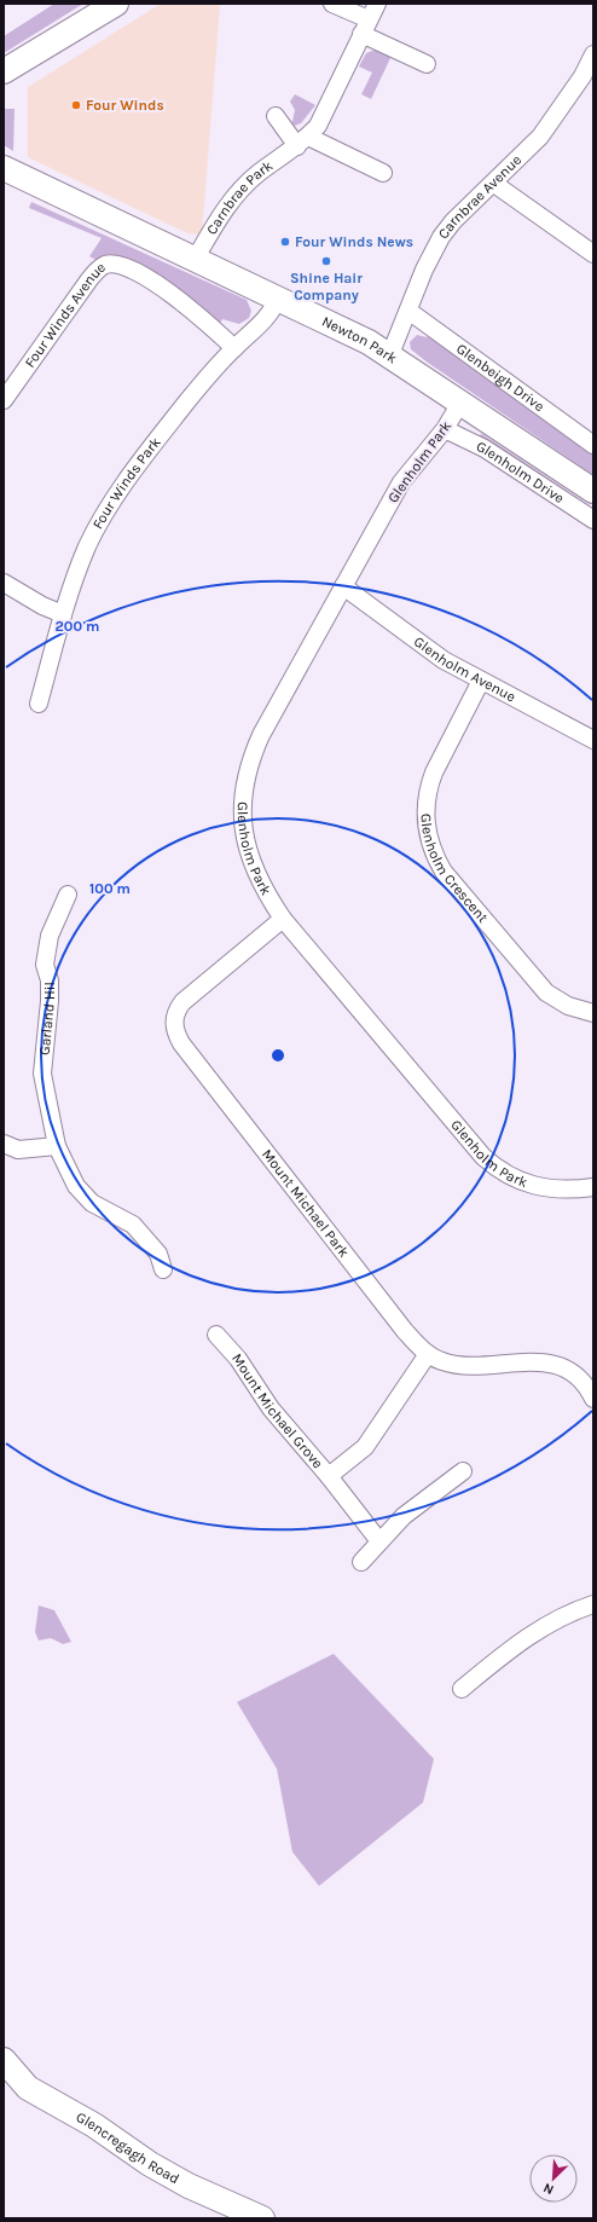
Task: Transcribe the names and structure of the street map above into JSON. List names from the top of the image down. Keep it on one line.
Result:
{"streets":{"street":["Carnbrae Avenue","Carnbrae Park","Four Winds Avenue","Newton Park","Glenbeigh Drive","Glenholm Park","Glenholm Drive","Four Winds Park","Glenholm Avenue","Glenholm Crescent","Garland Hil","Mount Michael Park","Mount Michael Grove","Glencregagh Road"]},"crossings":[["Carnbrae Avenue","Newton Park"],["Carnbrae Avenue","Glenbeigh Drive"],["Carnbrae Park","Newton Park"],["Four Winds Avenue","Four Winds Park"],["Newton Park","Glenholm Park"],["Newton Park","Four Winds Park"],["Glenholm Park","Glenholm Drive"],["Glenholm Park","Glenholm Avenue"],["Glenholm Park","Mount Michael Park"],["Glenholm Avenue","Glenholm Crescent"],["Mount Michael Park","Mount Michael Grove"]],"places":["Four Winds","Four Winds News","Shine Hair Company"],"north":"bottom left","rings":["200 m","100 m"]}
